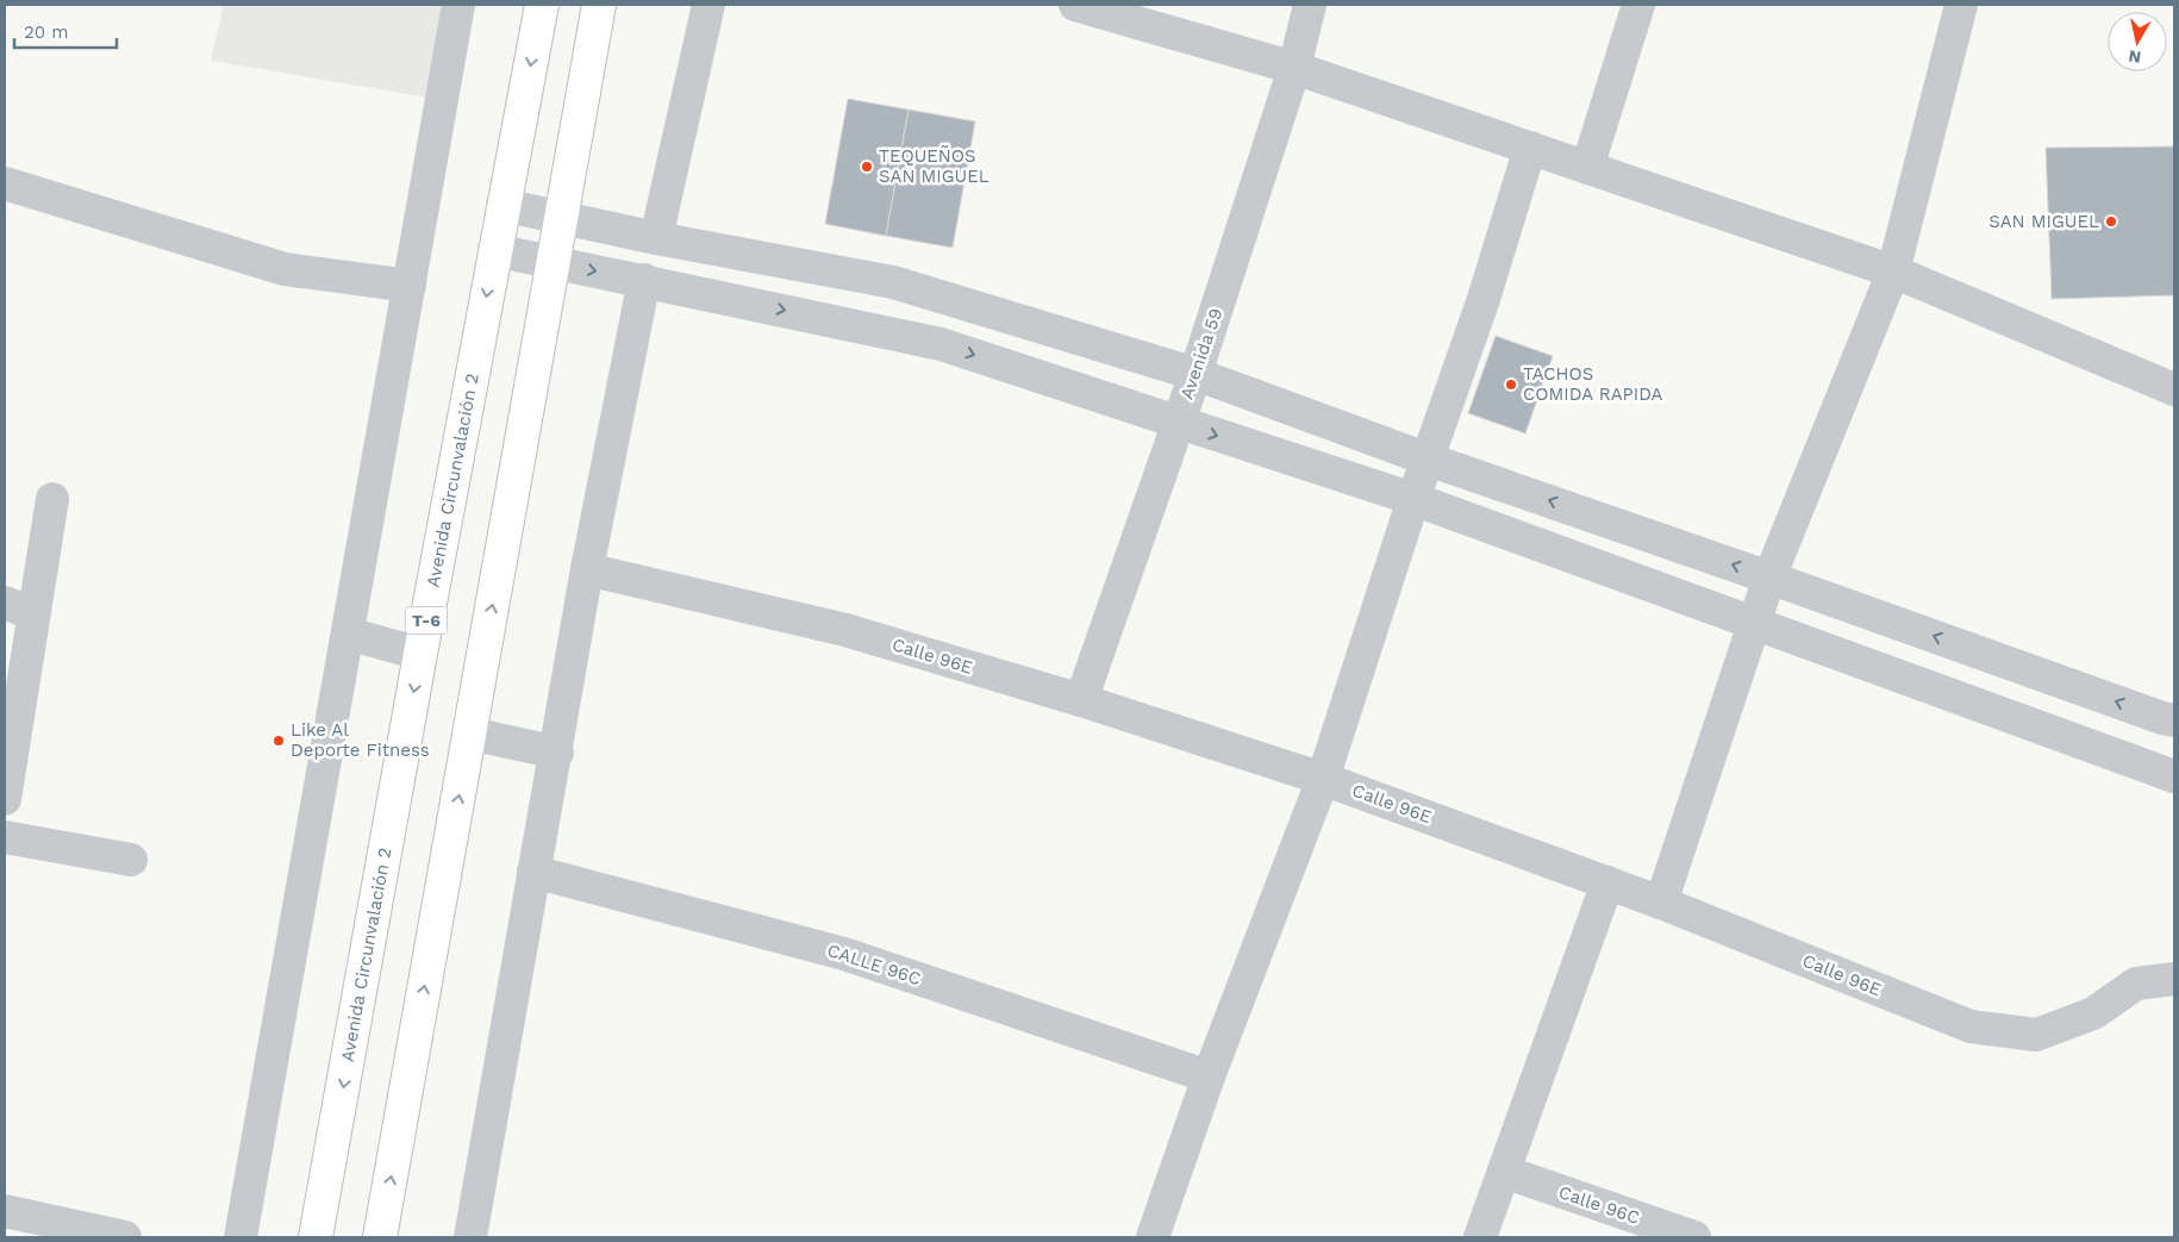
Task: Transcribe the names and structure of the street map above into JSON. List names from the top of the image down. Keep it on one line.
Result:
{"streets":{"highway":["Avenida Circunvalación 2","T-6"],"street":["Avenida 59","Calle 96E","CALLE 96C","Calle 96C"]},"crossings":[["Avenida 59","Calle 96E"]],"places":["TEQUEÑOS SAN MIGUEL","SAN MIGUEL","TACHOS COMIDA RAPIDA","Like Al Deporte Fitness"],"scale_bar":"20 m","north":"bottom"}
